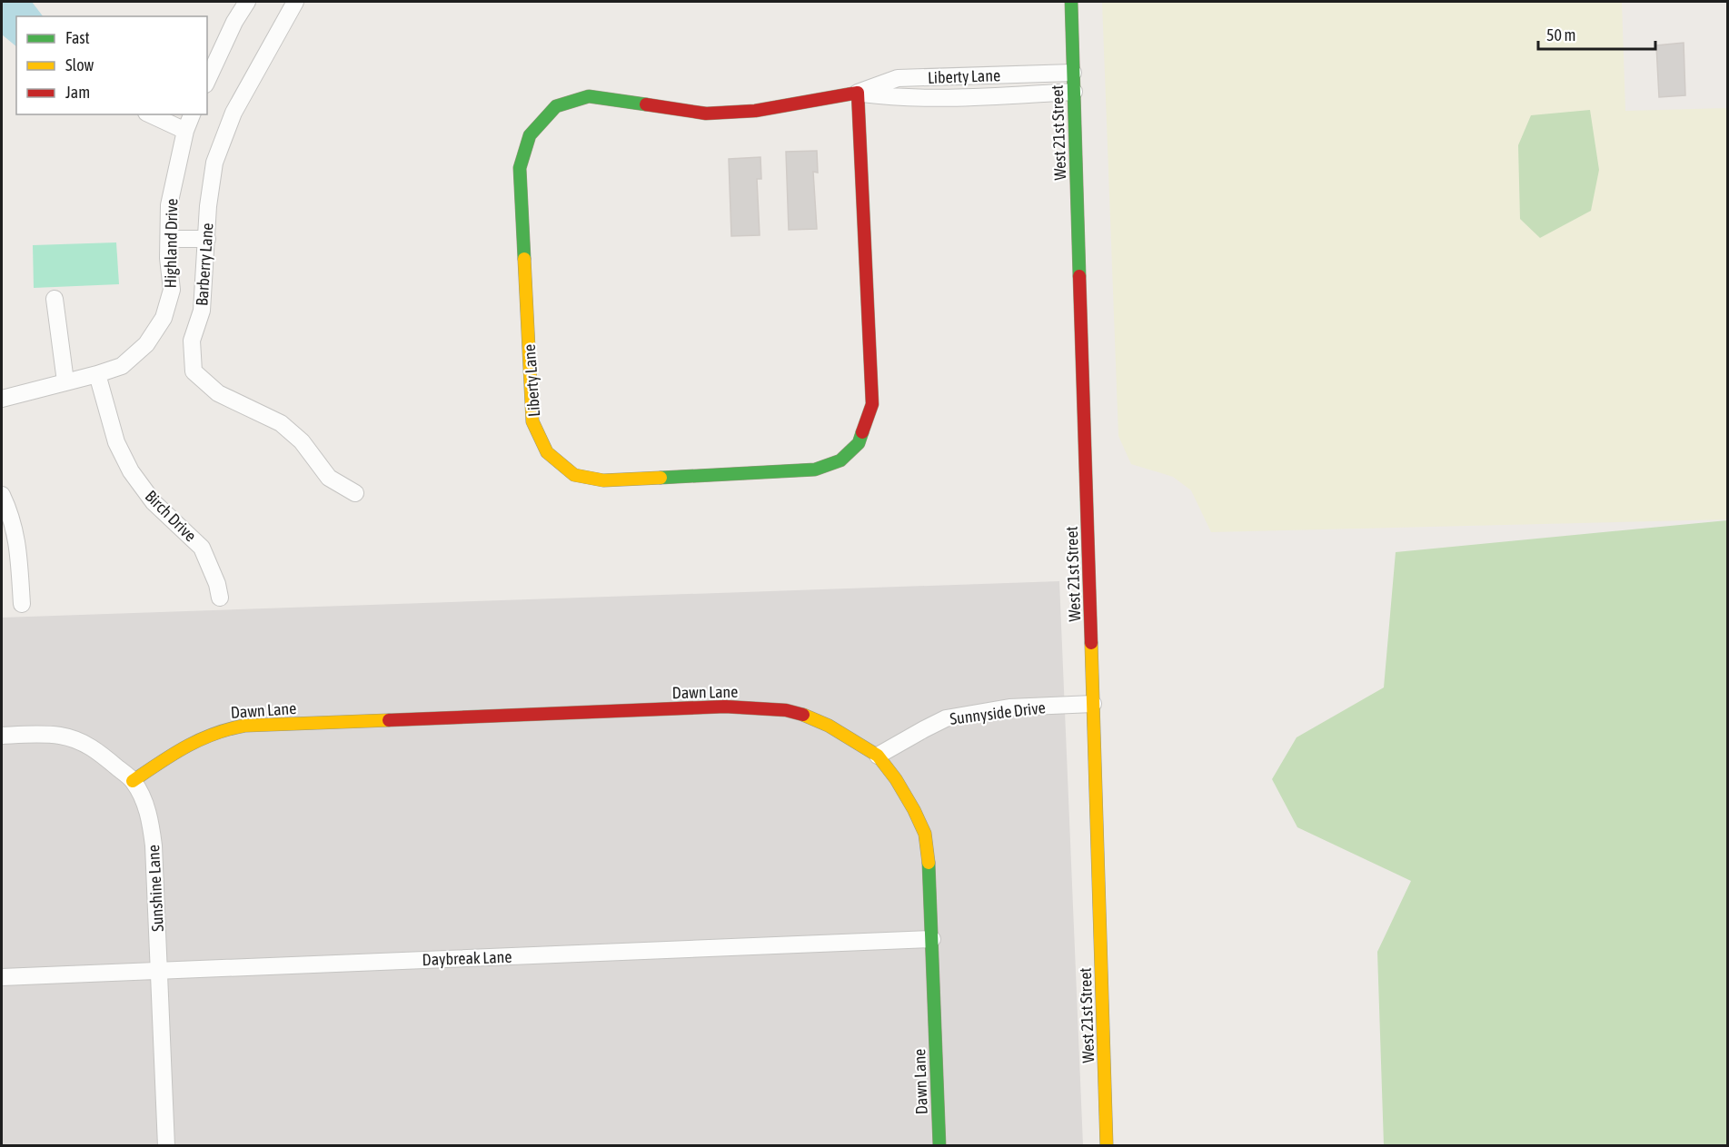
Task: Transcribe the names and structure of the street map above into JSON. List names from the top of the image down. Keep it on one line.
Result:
{"streets":{"street":["Liberty Lane","West 21st Street","Highland Drive","Barberry Lane","Birch Drive","Dawn Lane","Sunnyside Drive","Sunshine Lane","Daybreak Lane"]},"crossings":[["Liberty Lane","West 21st Street"],["West 21st Street","Sunnyside Drive"],["Highland Drive","Birch Drive"],["Dawn Lane","Sunnyside Drive"],["Dawn Lane","Sunshine Lane"],["Dawn Lane","Daybreak Lane"],["Sunshine Lane","Daybreak Lane"]],"legend":["Fast","Slow","Jam"],"scale_bar":"50 m"}
